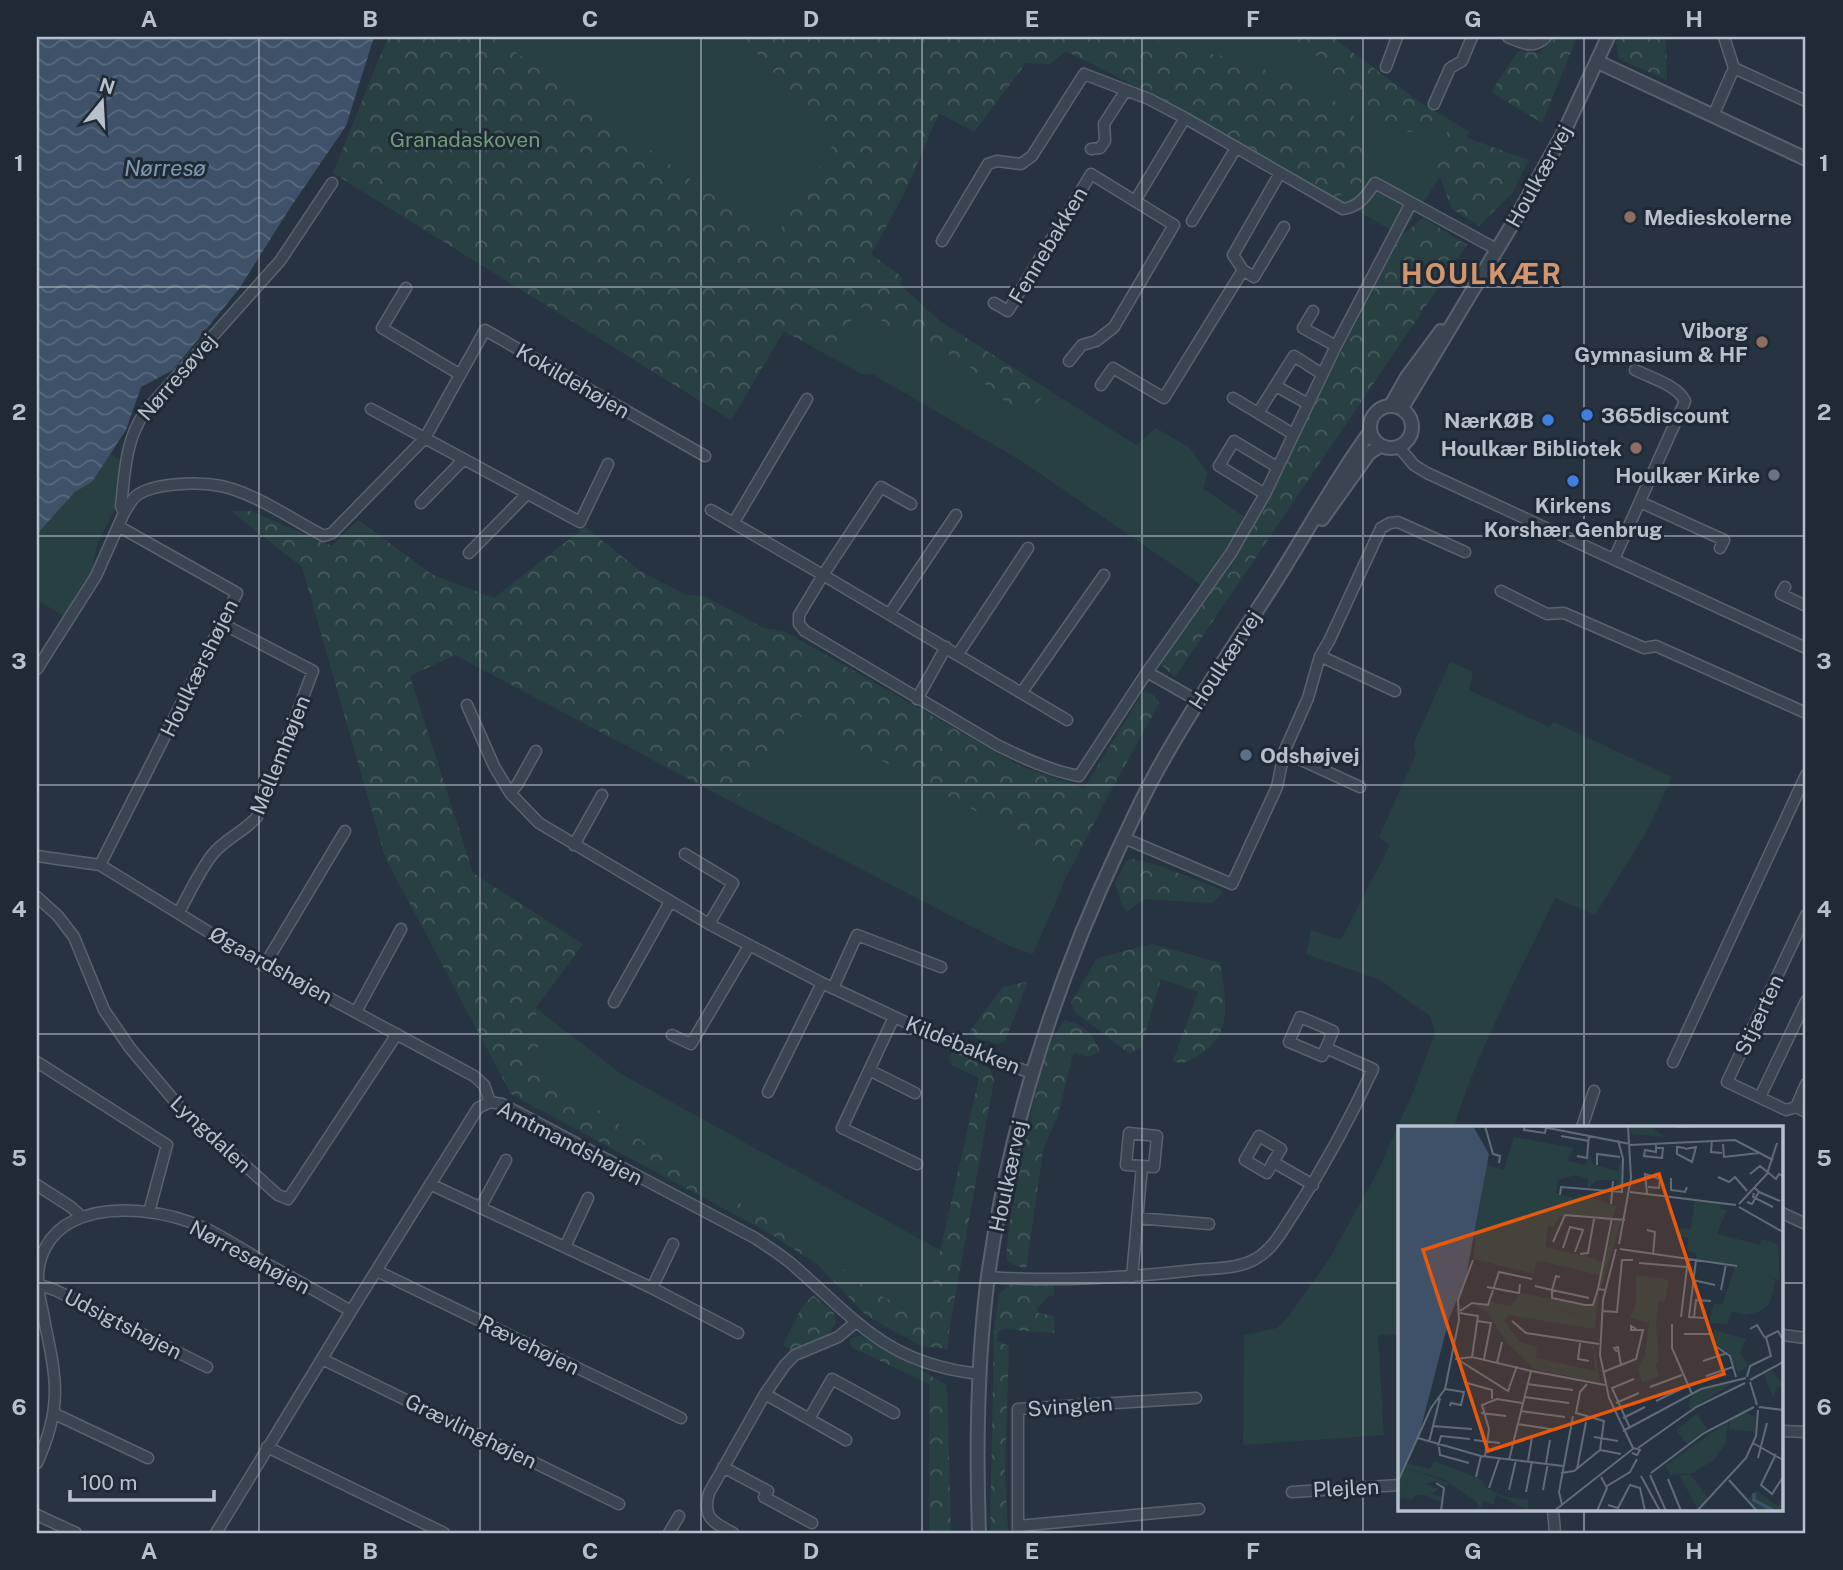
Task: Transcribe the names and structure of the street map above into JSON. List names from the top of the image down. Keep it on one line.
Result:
{"streets":{"street":["Houlkærvej","Fennebakken","Nørresøvej","Kokildehøjen","Houlkærshøjen","Mellemhøjen","Øgaardshøjen","Stjærten","Kildebakken","Lyngdalen","Amtmandshøjen","Nørresøhøjen","Udsigtshøjen","Rævehøjen","Svinglen","Grævlinghøjen","Plejlen"]},"crossings":[["Houlkærvej","Kildebakken"],["Houlkærvej","Amtmandshøjen"],["Nørresøvej","Kokildehøjen"],["Nørresøvej","Houlkærshøjen"],["Houlkærshøjen","Mellemhøjen"],["Houlkærshøjen","Øgaardshøjen"],["Mellemhøjen","Øgaardshøjen"],["Øgaardshøjen","Lyngdalen"],["Øgaardshøjen","Amtmandshøjen"],["Amtmandshøjen","Nørresøhøjen"],["Amtmandshøjen","Rævehøjen"],["Amtmandshøjen","Grævlinghøjen"],["Nørresøhøjen","Udsigtshøjen"]],"districts":["HOULKÆR"],"water":["Nørresø"],"parks":["Granadaskoven"],"places":["Medieskolerne","Viborg Gymnasium & HF","365discount","NærKØB","Houlkær Bibliotek","Houlkær Kirke","Kirkens Korshær Genbrug","Odshøjvej"],"scale_bar":"100 m","north":"top","grid":{"columns":["A","B","C","D","E","F","G","H"],"rows":["1","2","3","4","5","6"]}}
